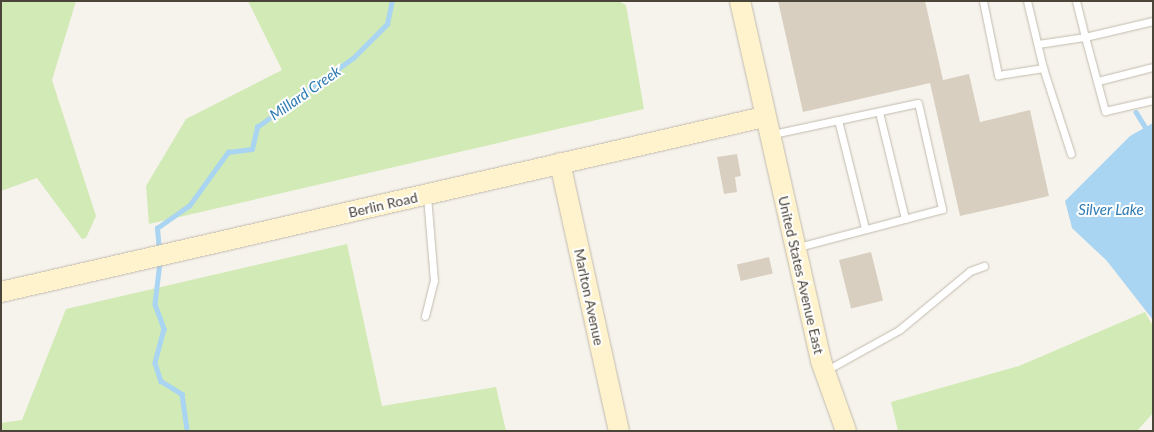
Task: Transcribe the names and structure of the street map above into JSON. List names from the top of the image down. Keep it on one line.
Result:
{"streets":{"street":["Berlin Road","United States Avenue East","Marlton Avenue"]},"crossings":[["Berlin Road","United States Avenue East"],["Berlin Road","Marlton Avenue"]],"water":["Millard Creek","Silver Lake"]}
